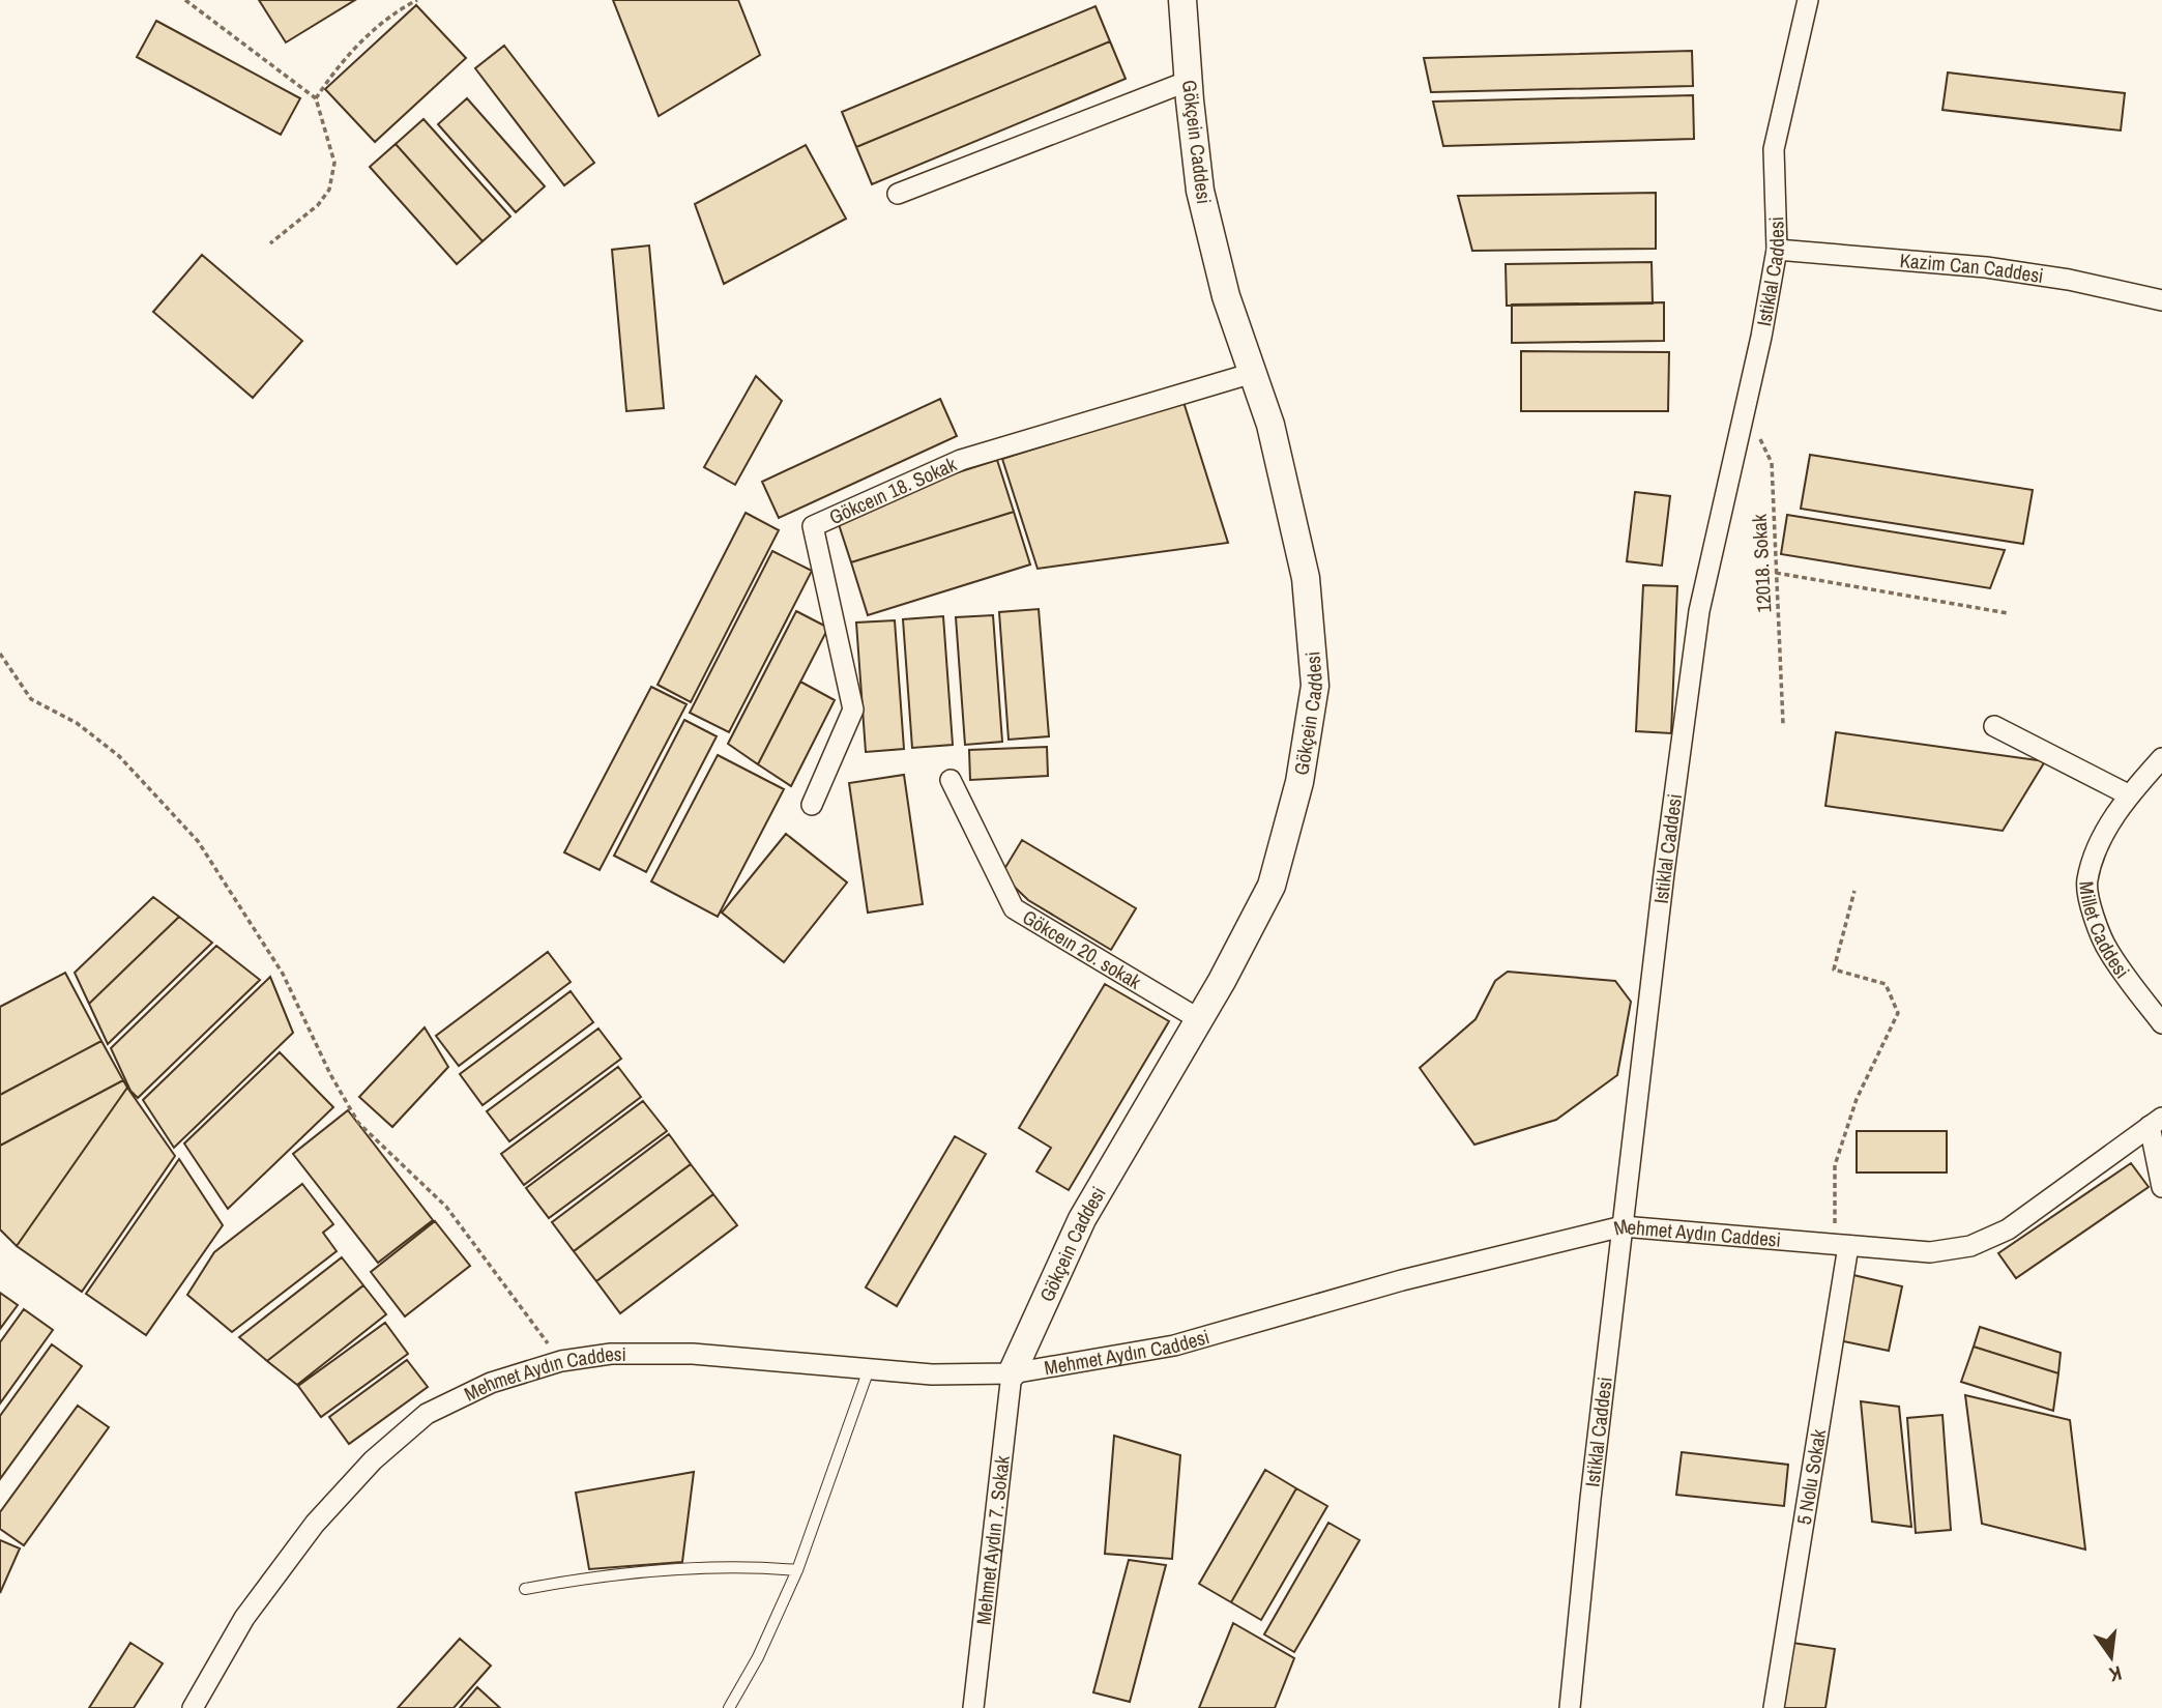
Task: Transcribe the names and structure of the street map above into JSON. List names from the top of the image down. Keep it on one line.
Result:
{"streets":{"street":["Gökçein Caddesi","Kazim Can Caddesi","Istiklal Caddesi","Gökceın 18. Sokak","Millet Caddesi","Gökceın 20. sokak","Mehmet Aydın Caddesi","5 Nolu Sokak","Mehmet Aydın 7. Sokak"],"path":["12018. Sokak"]},"crossings":[["Gökçein Caddesi","Gökceın 18. Sokak"],["Gökçein Caddesi","Gökceın 20. sokak"],["Gökçein Caddesi","Mehmet Aydın Caddesi"],["Gökçein Caddesi","Mehmet Aydın 7. Sokak"],["Kazim Can Caddesi","Istiklal Caddesi"],["Istiklal Caddesi","12018. Sokak"],["Istiklal Caddesi","Mehmet Aydın Caddesi"],["Mehmet Aydın Caddesi","5 Nolu Sokak"],["Mehmet Aydın Caddesi","Mehmet Aydın 7. Sokak"]],"north":"bottom"}
